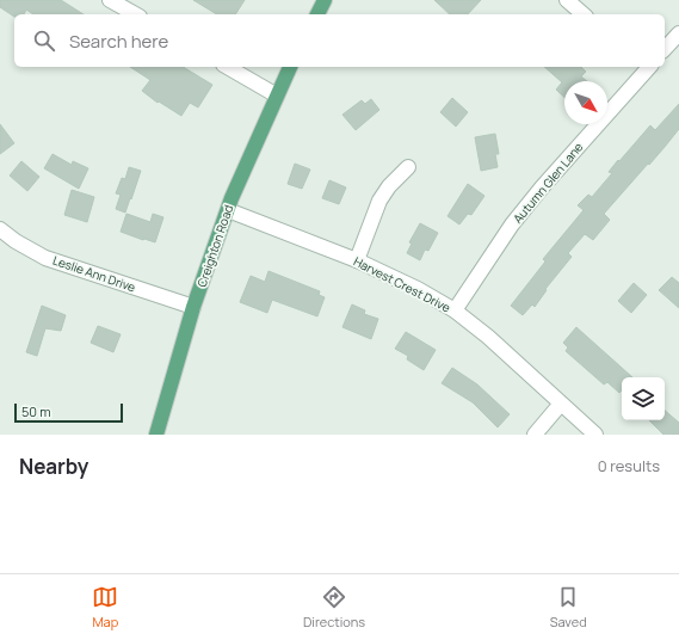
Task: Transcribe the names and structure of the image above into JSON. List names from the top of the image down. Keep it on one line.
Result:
{"streets":{"main road":["Creighton Road"],"street":["Autumn Glen Lane","Leslie Ann Drive","Harvest Crest Drive"]},"crossings":[["Autumn Glen Lane","Harvest Crest Drive"],["Creighton Road","Leslie Ann Drive"],["Creighton Road","Harvest Crest Drive"]],"scale_bar":"50 m","north":"bottom right","page":{"search":"Search here","scale":"50 m","heading":["Nearby","0 results"],"nav":["Map","Directions","Saved"]}}
